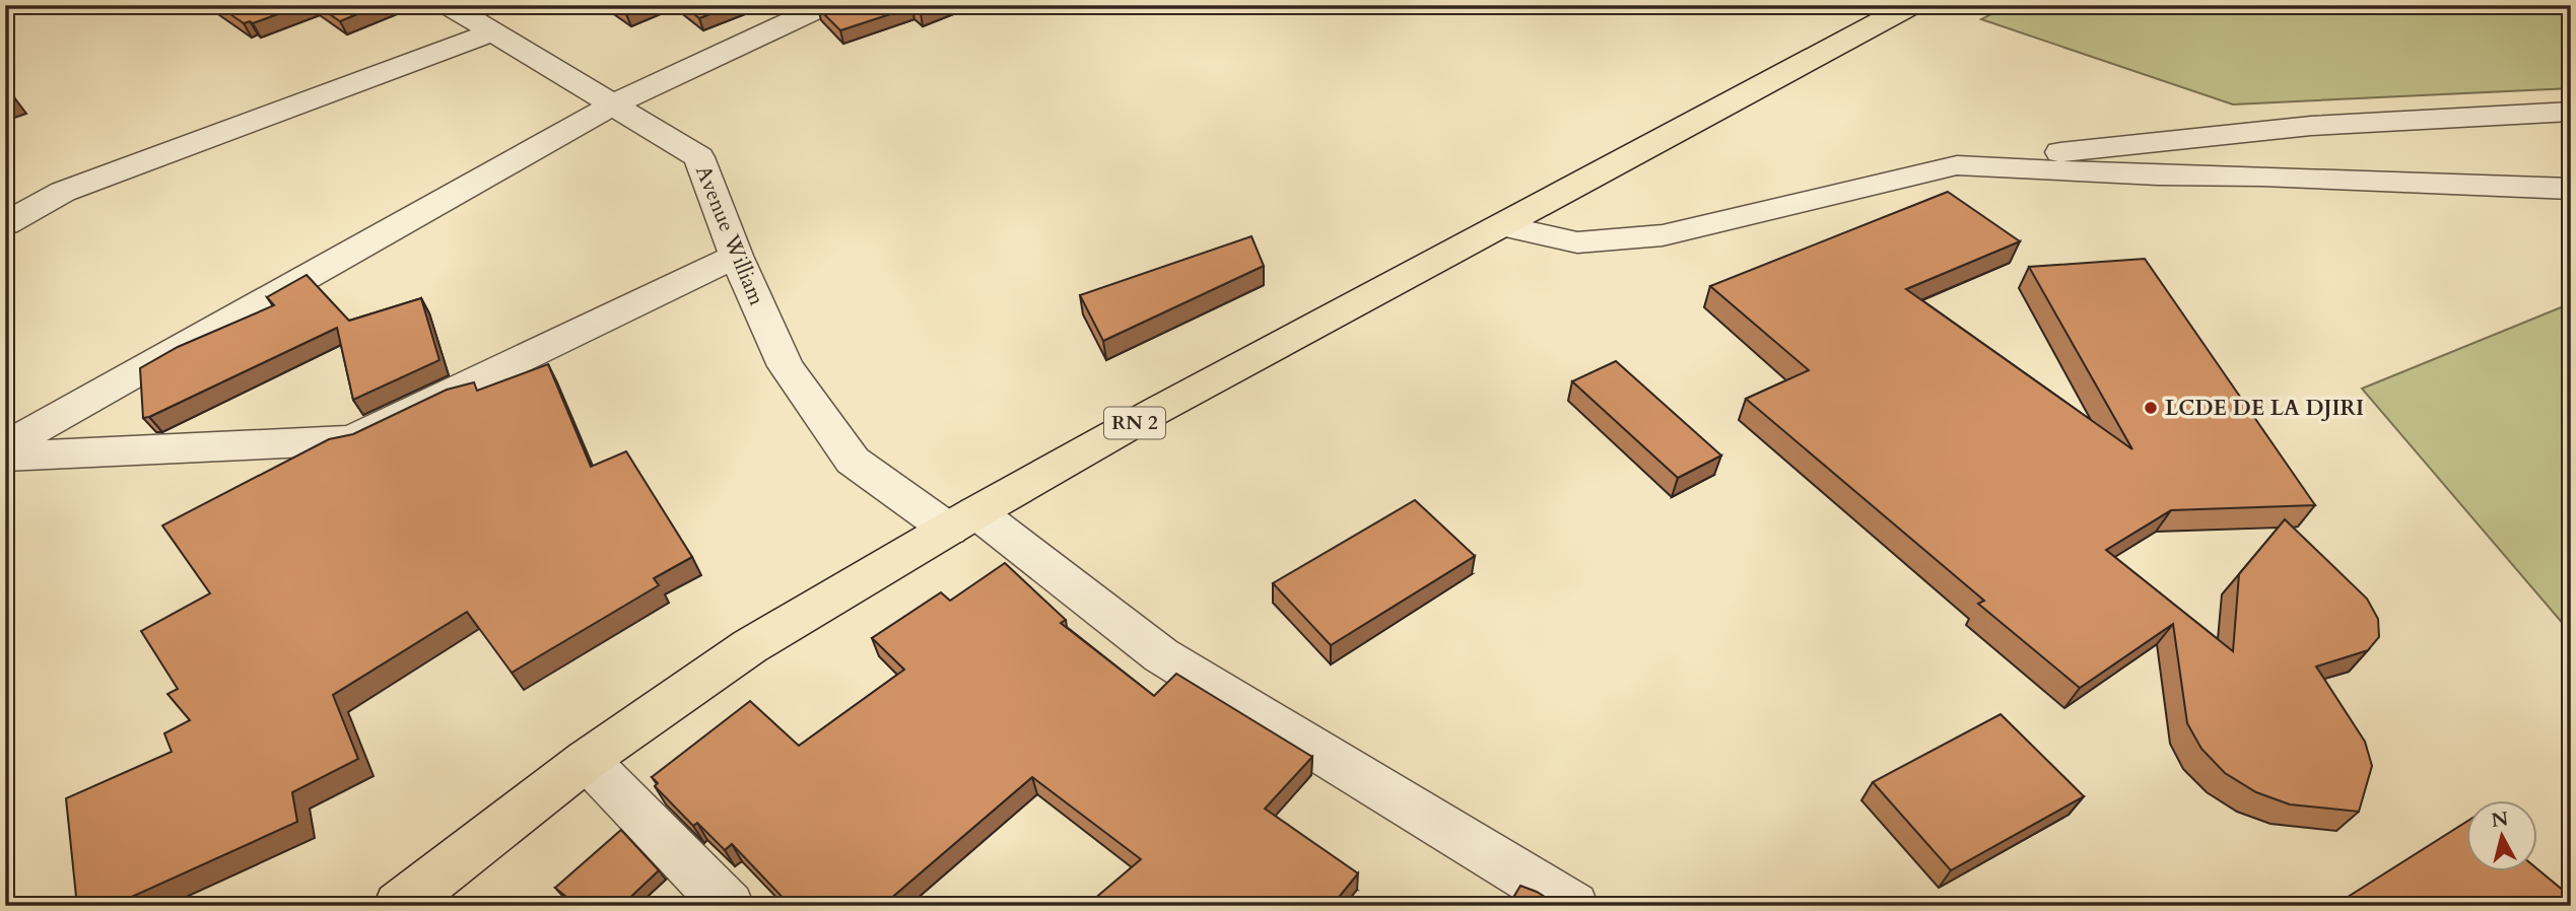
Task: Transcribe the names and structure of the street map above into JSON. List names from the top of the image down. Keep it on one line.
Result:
{"streets":{"highway":["RN 2"],"street":["Avenue William"]},"crossings":[["Avenue William","RN 2"]],"places":["LCDE DE LA DJIRI"],"north":"top"}
